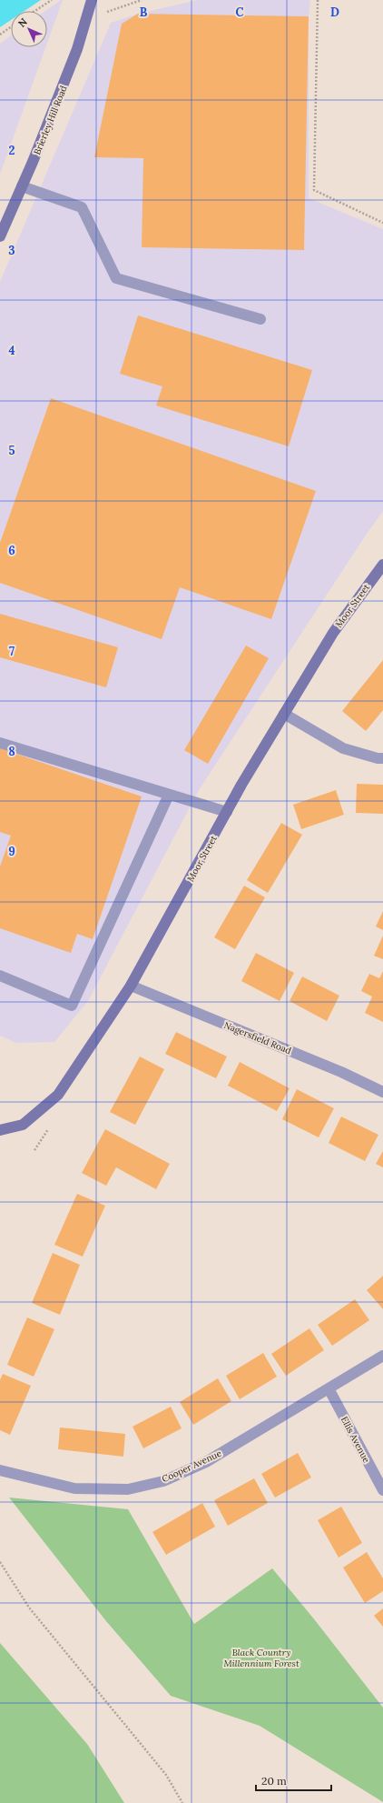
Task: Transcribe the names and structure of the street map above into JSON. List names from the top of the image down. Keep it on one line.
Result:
{"streets":{"street":["Brierley Hill Road","Moor Street","Nagersfield Road","Ellis Avenue","Cooper Avenue"]},"crossings":[["Moor Street","Nagersfield Road"],["Ellis Avenue","Cooper Avenue"]],"parks":["Black Country Millennium Forest"],"scale_bar":"20 m","north":"top left","grid":{"columns":["B","C","D"],"rows":["2","3","4","5","6","7","8","9"]}}
